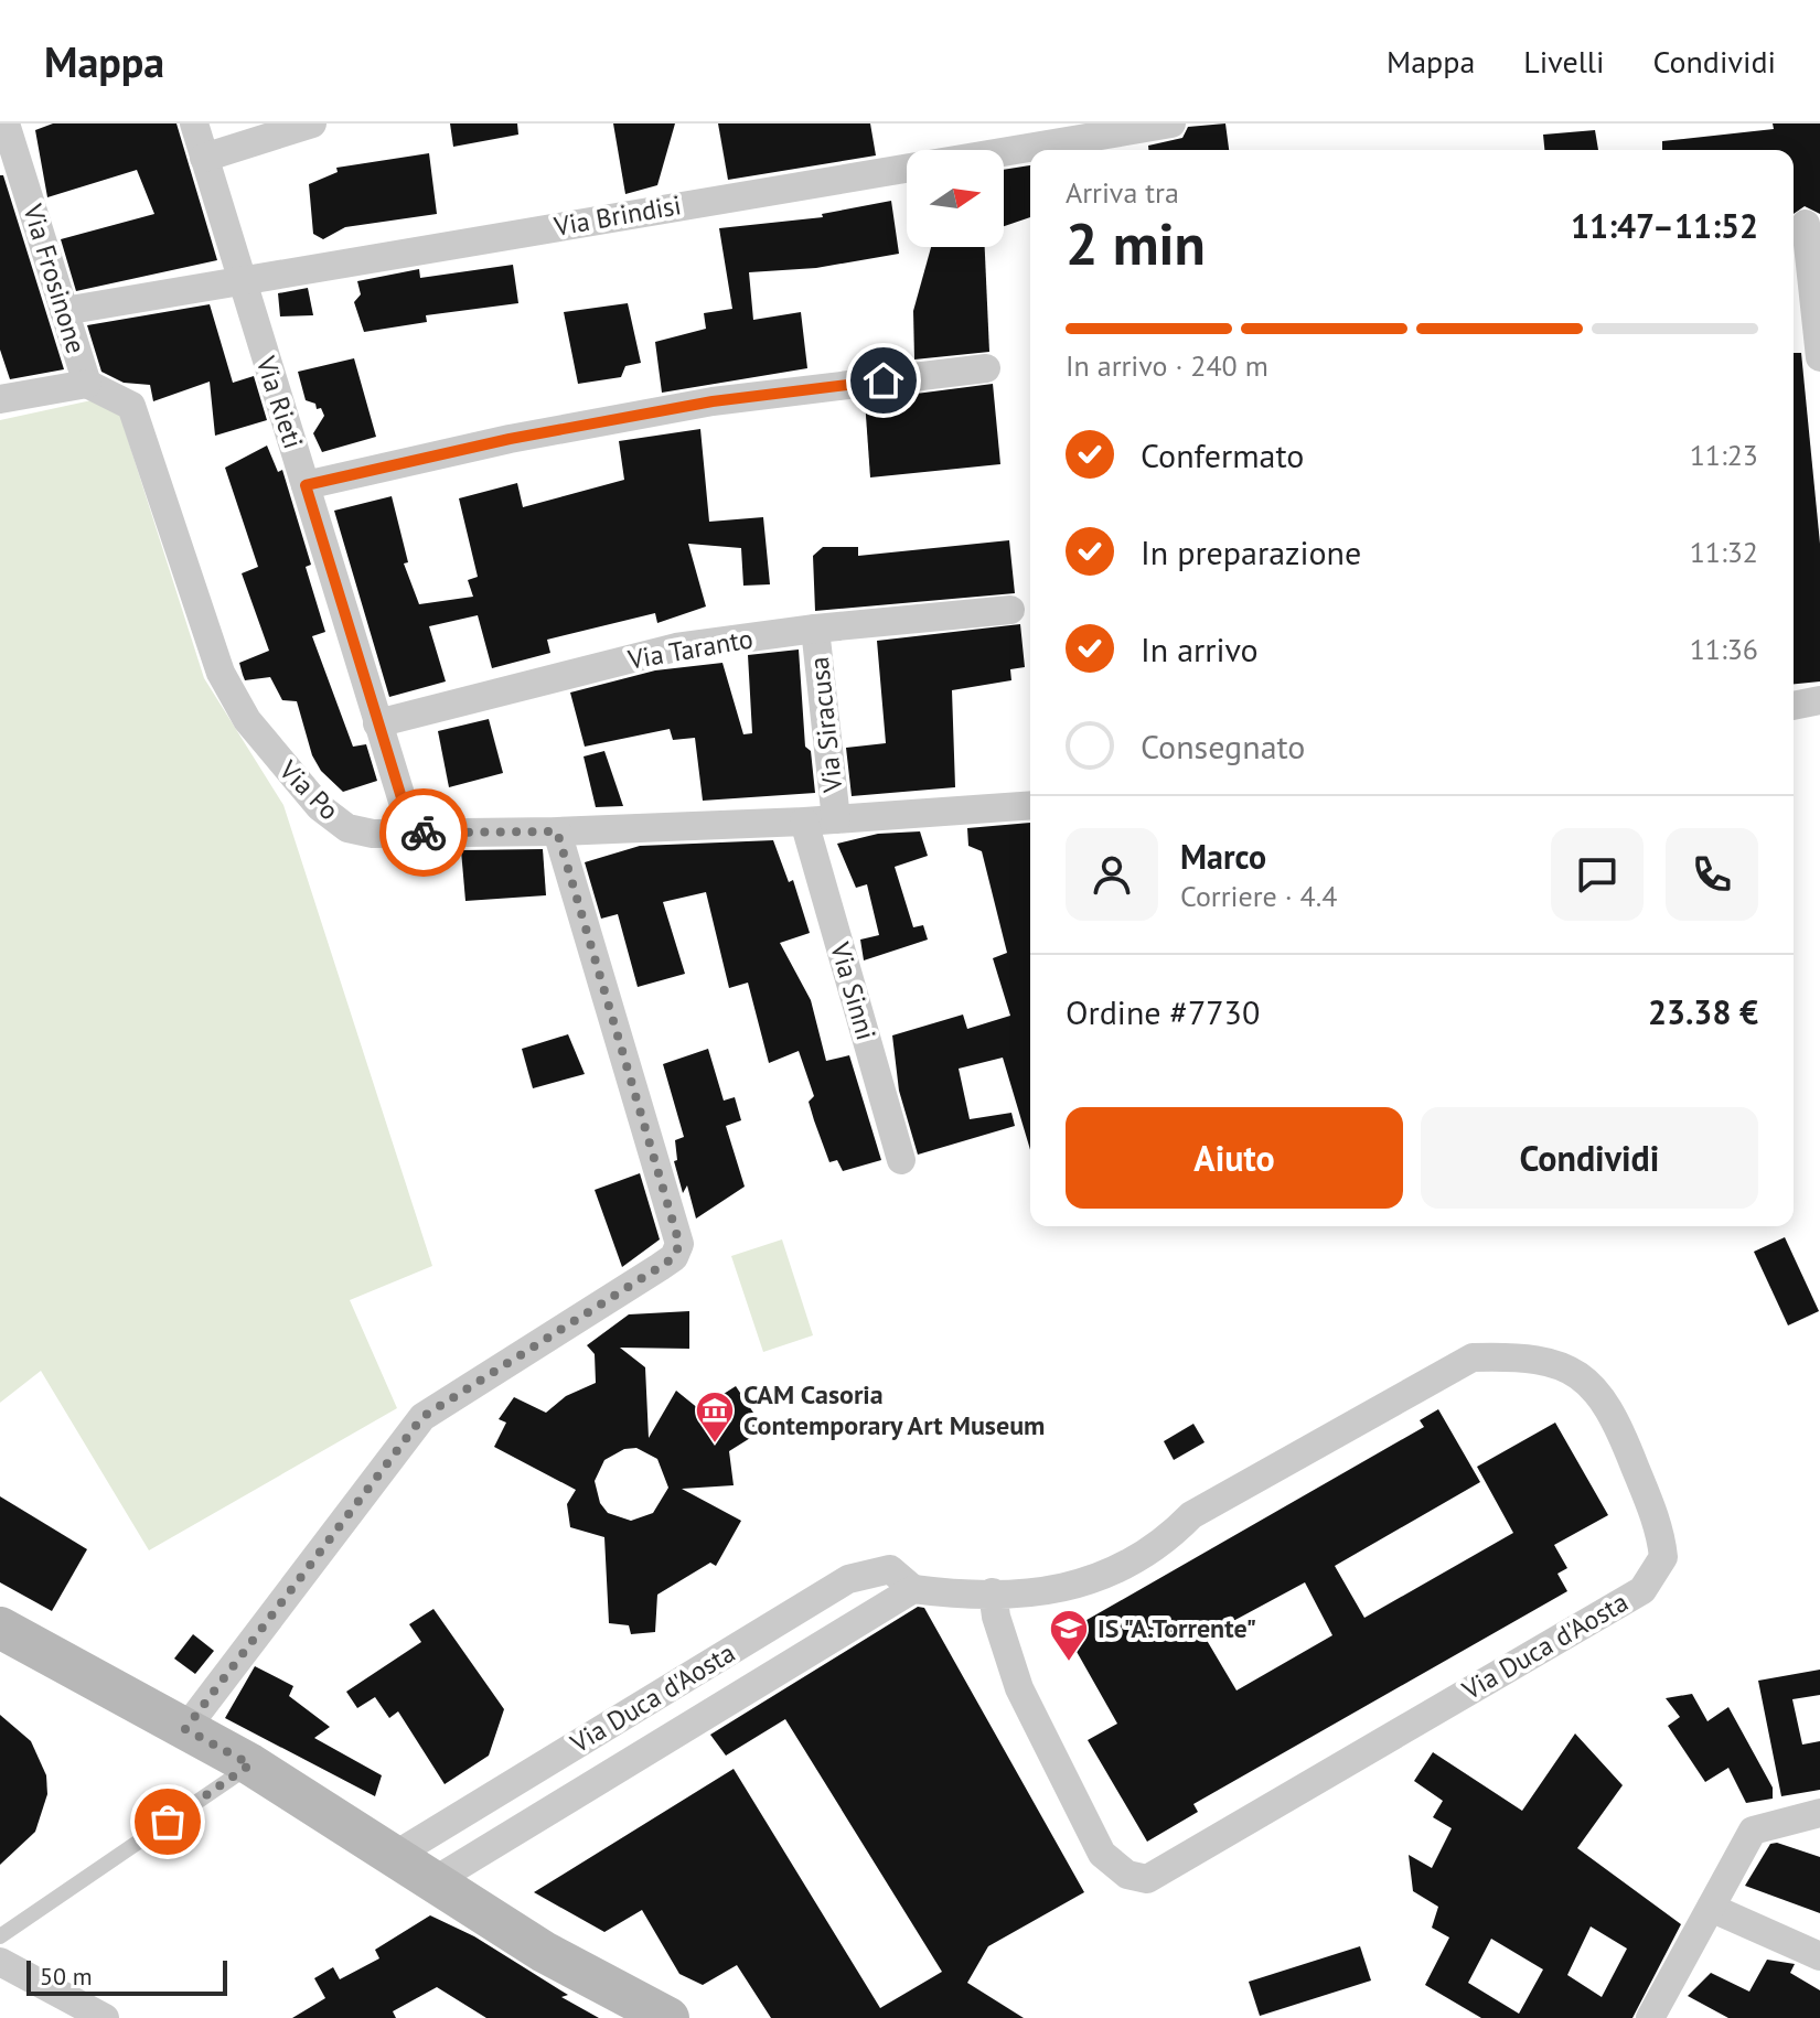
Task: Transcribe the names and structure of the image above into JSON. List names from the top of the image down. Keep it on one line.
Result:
{"streets":{"street":["Via Brindisi","Via Frosinone","Via Rieti","Via Taranto","Via Siracusa","Via Po","Via Sinni","Via Duca d'Aosta"]},"crossings":[["Via Brindisi","Via Frosinone"],["Via Brindisi","Via Rieti"],["Via Frosinone","Via Po"],["Via Rieti","Via Taranto"],["Via Rieti","Via Po"],["Via Taranto","Via Siracusa"],["Via Siracusa","Via Po"],["Via Po","Via Sinni"]],"places":{"museum":["CAM Casoria Contemporary Art Museum"],"school or university":["IS \"A.Torrente\""]},"scale_bar":"50 m","north":"right","page":{"header":"Mappa","nav":["Mappa","Livelli","Condividi"],"heading":["2 min","Arriva tra","11:47–11:52"],"panel":["Marco","Corriere · 4.4","Ordine #7730","23.38 €"],"bar":"In arrivo · 240 m","list":[["Confermato","11:23"],["In preparazione","11:32"],["In arrivo","11:36"],"Consegnato"],"buttons":["Aiuto","Condividi"],"scale":"50 m"}}
